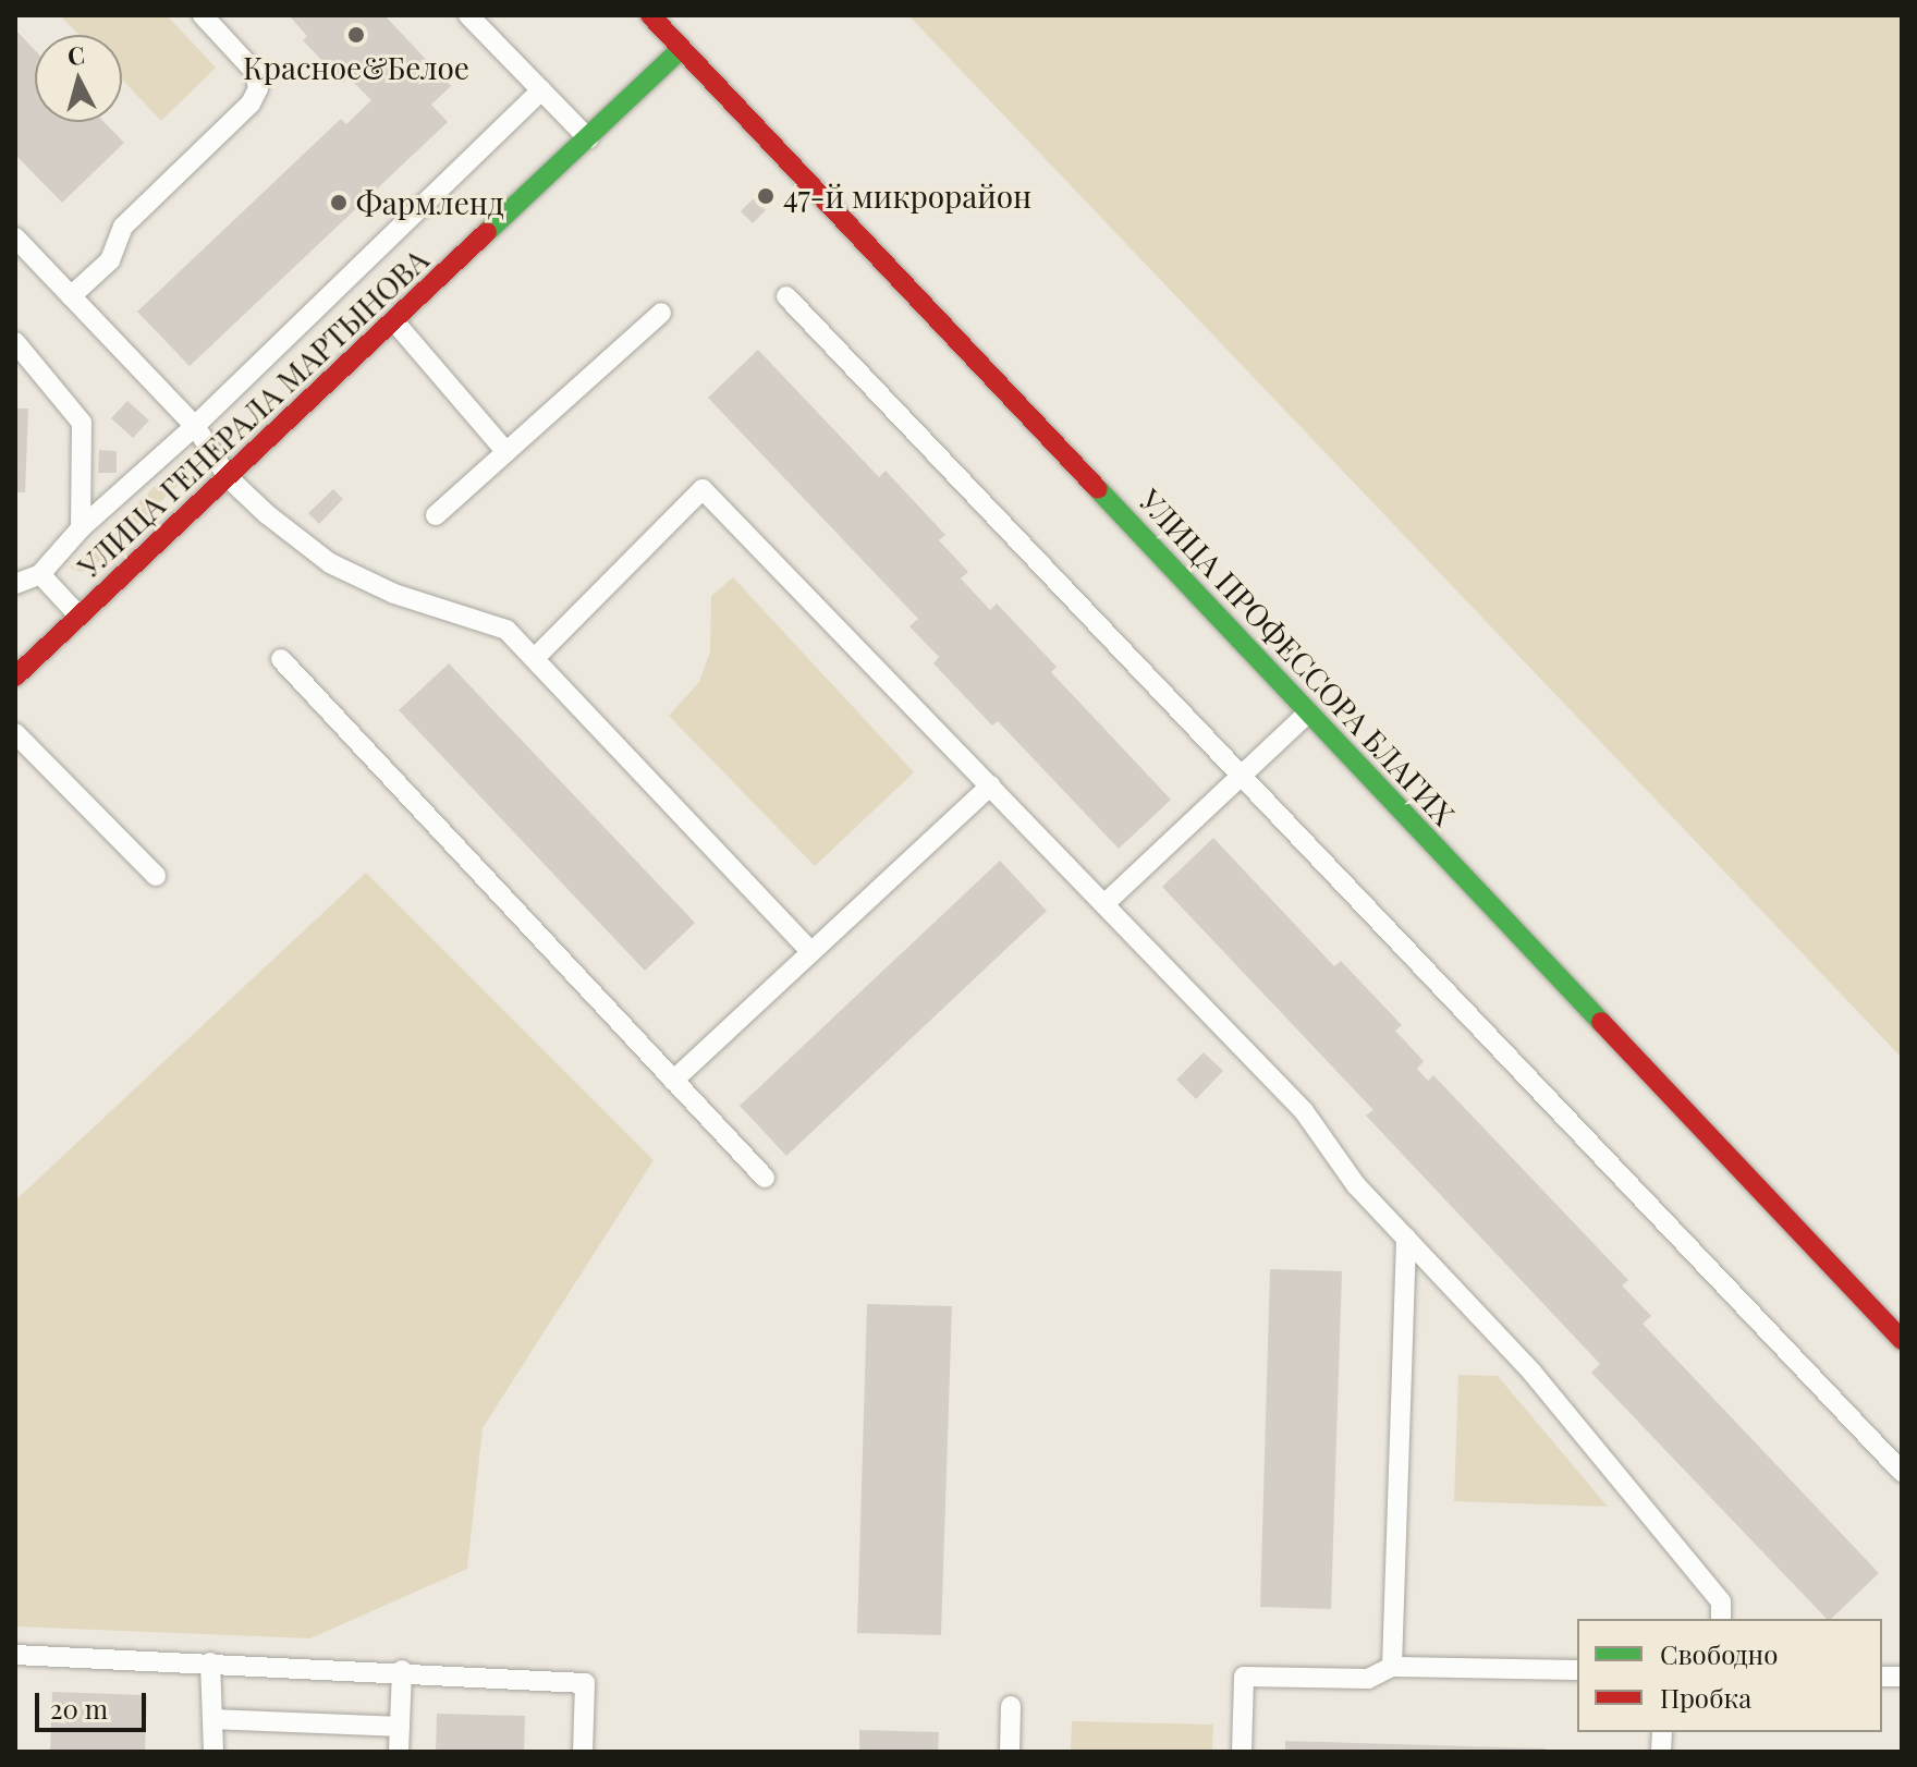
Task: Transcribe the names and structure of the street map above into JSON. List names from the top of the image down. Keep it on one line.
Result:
{"streets":{"main road":["УЛИЦА ГЕНЕРАЛА МАРТЫНОВА","УЛИЦА ПРОФЕССОРА БЛАГИХ"]},"crossings":[["УЛИЦА ГЕНЕРАЛА МАРТЫНОВА","УЛИЦА ПРОФЕССОРА БЛАГИХ"]],"places":["Красное&Белое","47-й микрорайон","Фармленд"],"legend":["Свободно","Пробка"],"scale_bar":"20 m","north":"top"}
